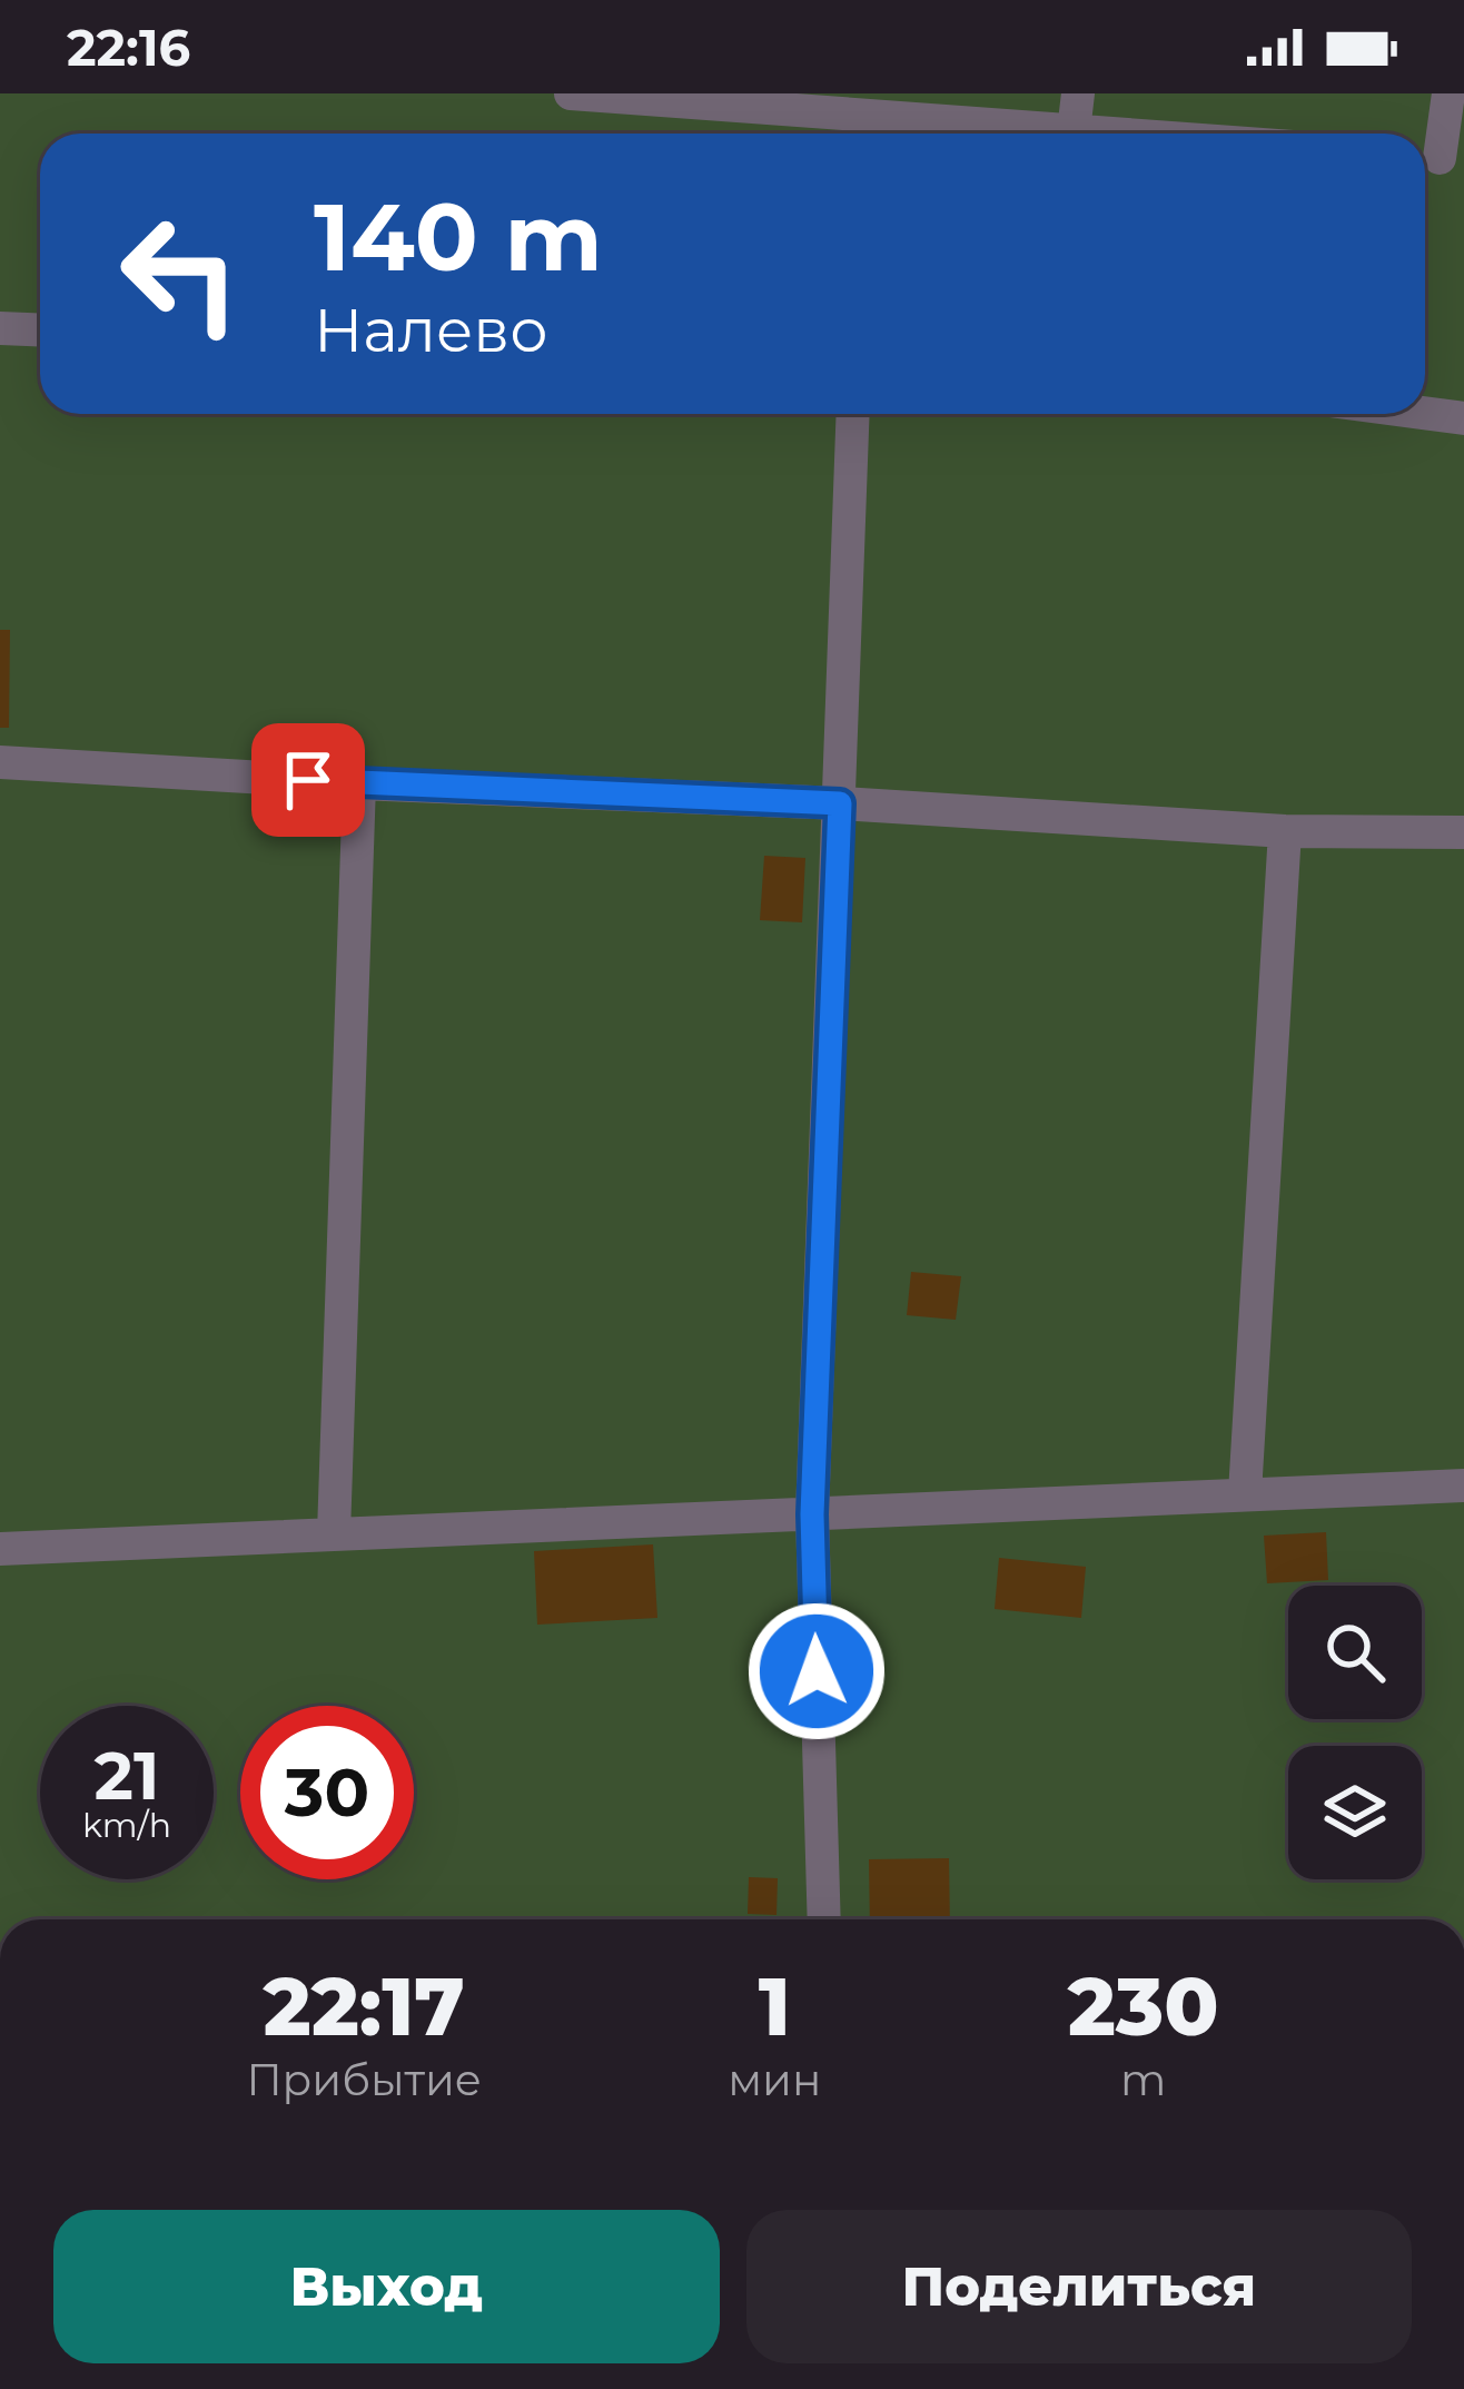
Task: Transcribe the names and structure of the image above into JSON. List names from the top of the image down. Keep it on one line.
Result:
{"page":{"status":"22:16","turn":["140 m","Налево"],"speed":"21 km/h","limit":"30","eta":["22:17","Прибытие","1","мин","230","m"],"buttons":["Выход","Поделиться"]}}
